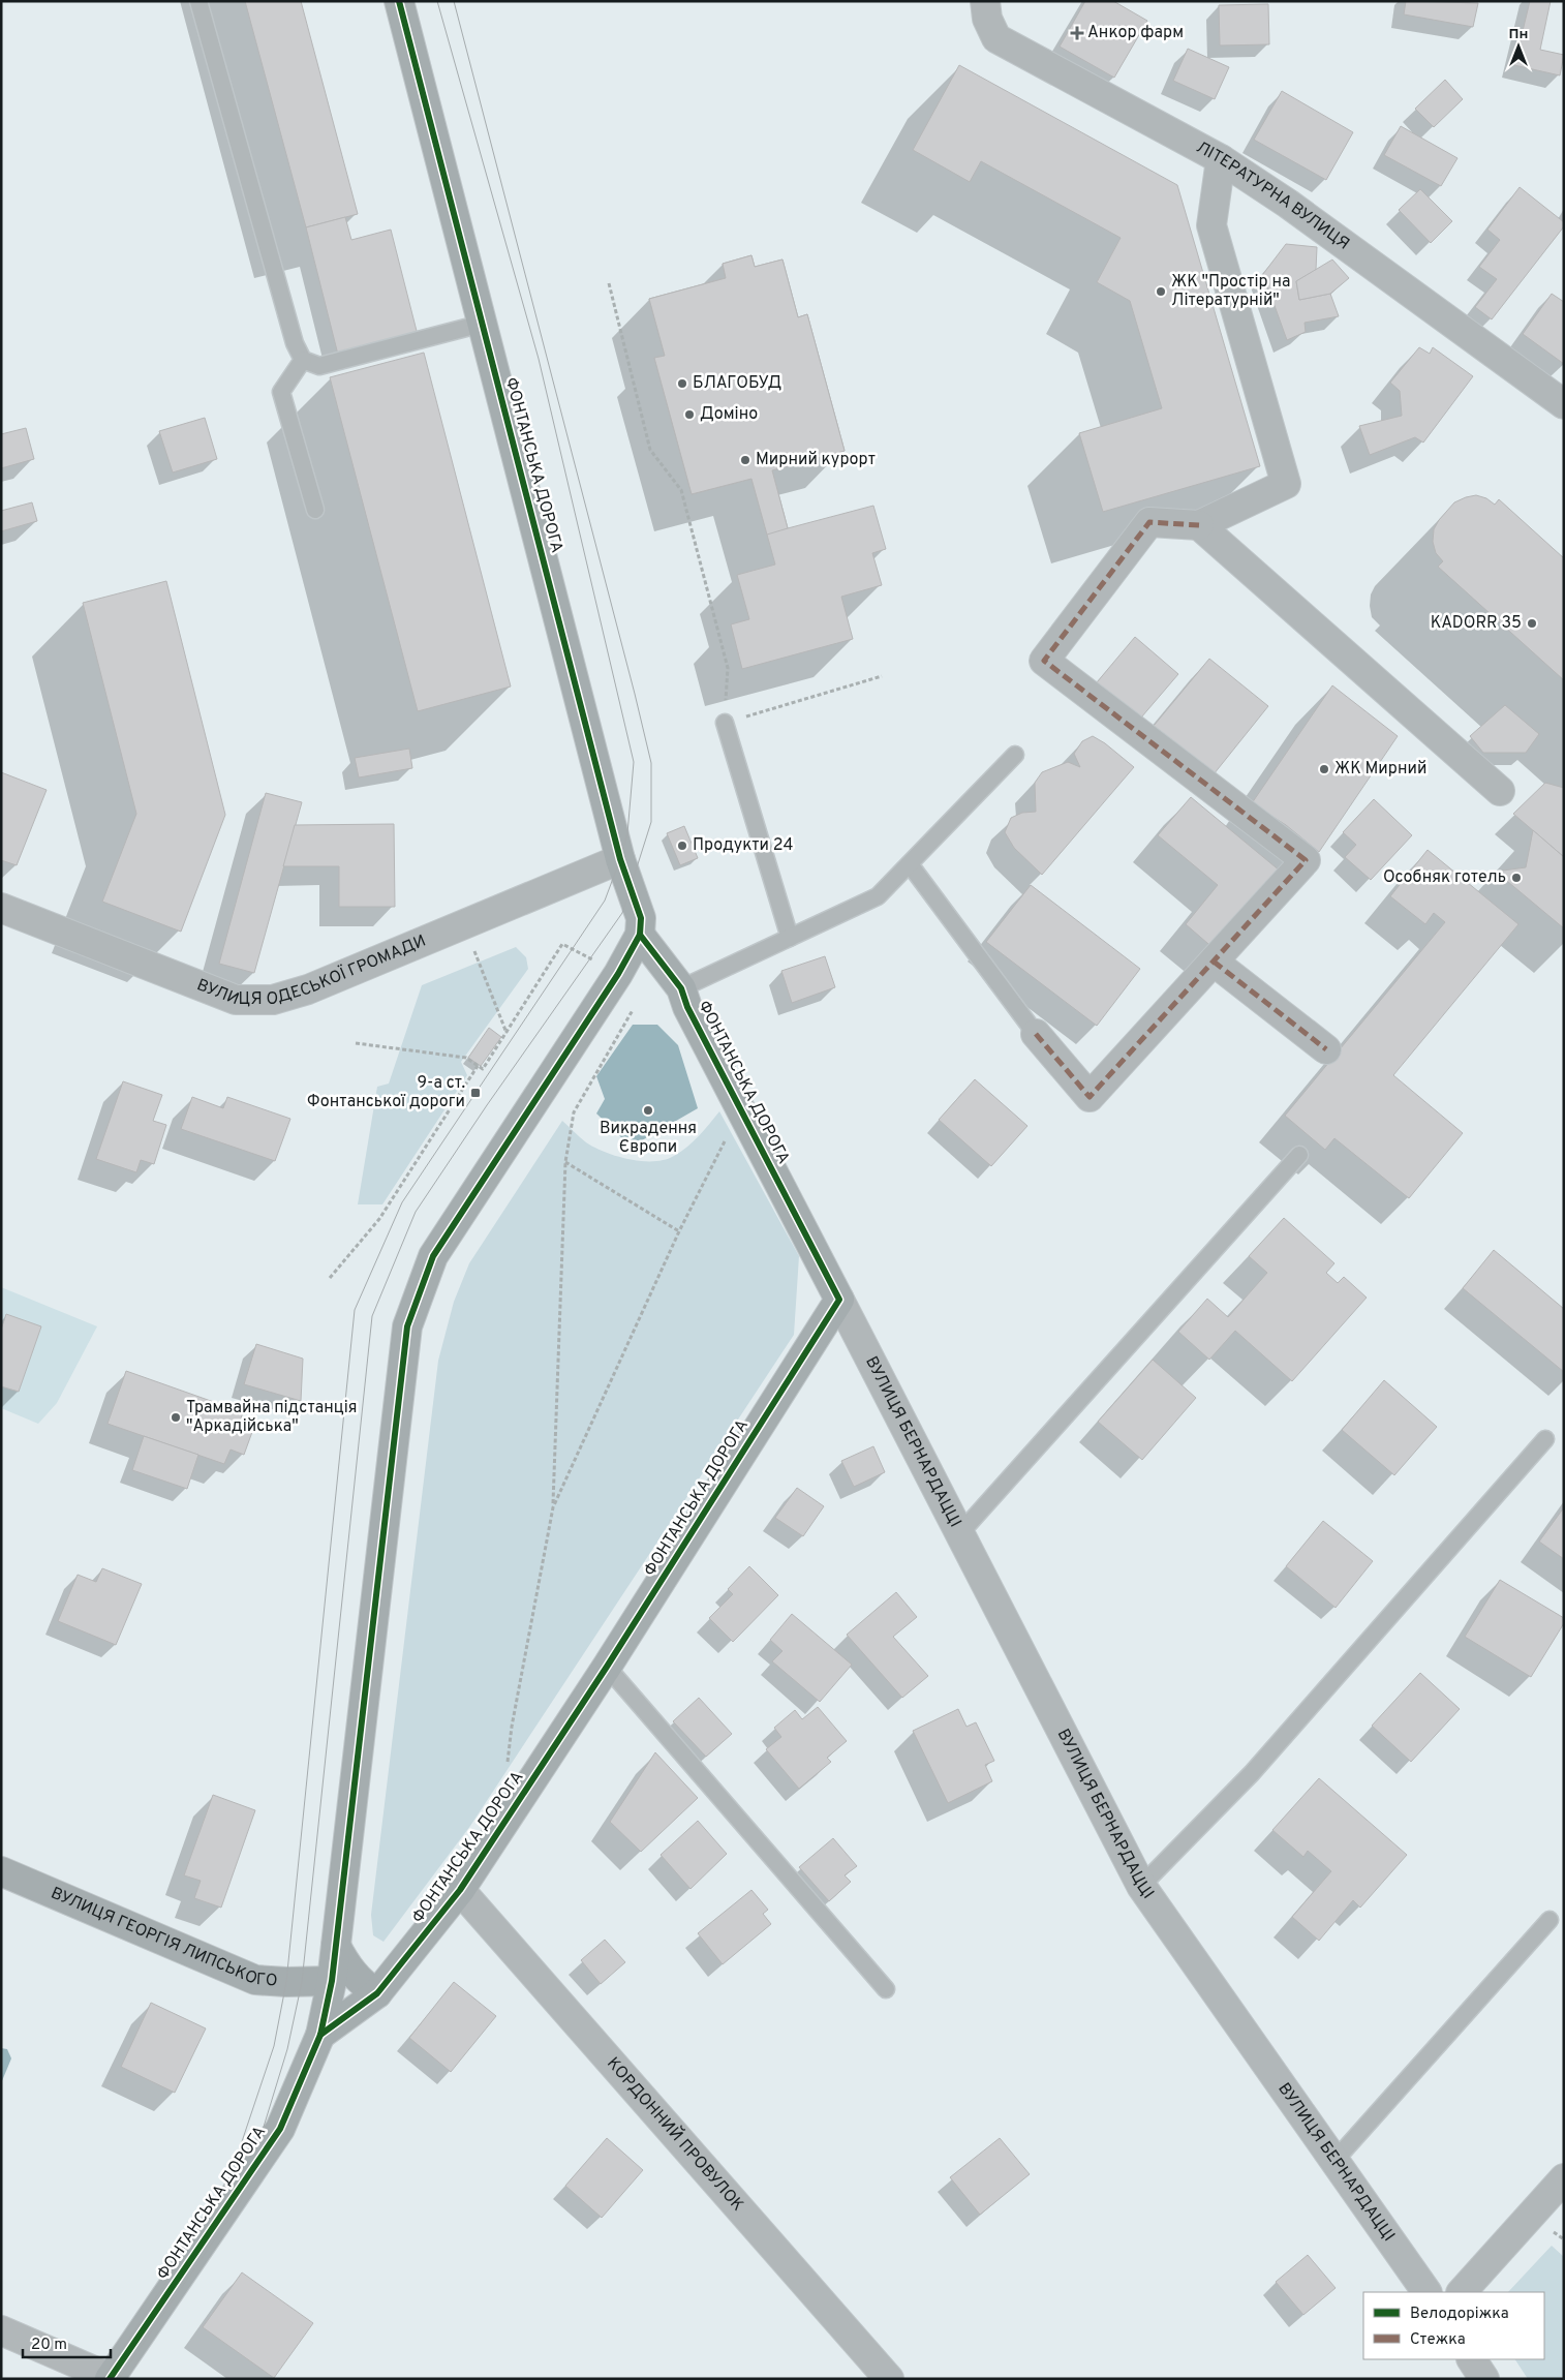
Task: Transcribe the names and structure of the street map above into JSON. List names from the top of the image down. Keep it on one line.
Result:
{"streets":{"main road":["ФОНТАНСЬКА ДОРОГА","ВУЛИЦЯ ГЕОРГІЯ ЛИПСЬКОГО"],"street":["ЛІТЕРАТУРНА ВУЛИЦЯ","ВУЛИЦЯ ОДЕСЬКОЇ ГРОМАДИ","ВУЛИЦЯ БЕРНАРДАЦЦІ","КОРДОННИЙ ПРОВУЛОК"]},"crossings":[["ФОНТАНСЬКА ДОРОГА","ВУЛИЦЯ ОДЕСЬКОЇ ГРОМАДИ"],["ФОНТАНСЬКА ДОРОГА","ВУЛИЦЯ БЕРНАРДАЦЦІ"],["ФОНТАНСЬКА ДОРОГА","ВУЛИЦЯ ГЕОРГІЯ ЛИПСЬКОГО"],["ФОНТАНСЬКА ДОРОГА","КОРДОННИЙ ПРОВУЛОК"]],"places":{"health":["Анкор фарм"],"other":["ЖК \"Простір на Літературній\"","БЛАГОБУД","Доміно","Мирний курорт","KADORR 35","ЖК Мирний","Продукти 24","Особняк готель","Викрадення Європи","Трамвайна підстанція \"Аркадійська\""],"transit":["9-а ст. Фонтанської дороги"]},"legend":["Велодоріжка","Стежка"],"scale_bar":"20 m","north":"top"}
